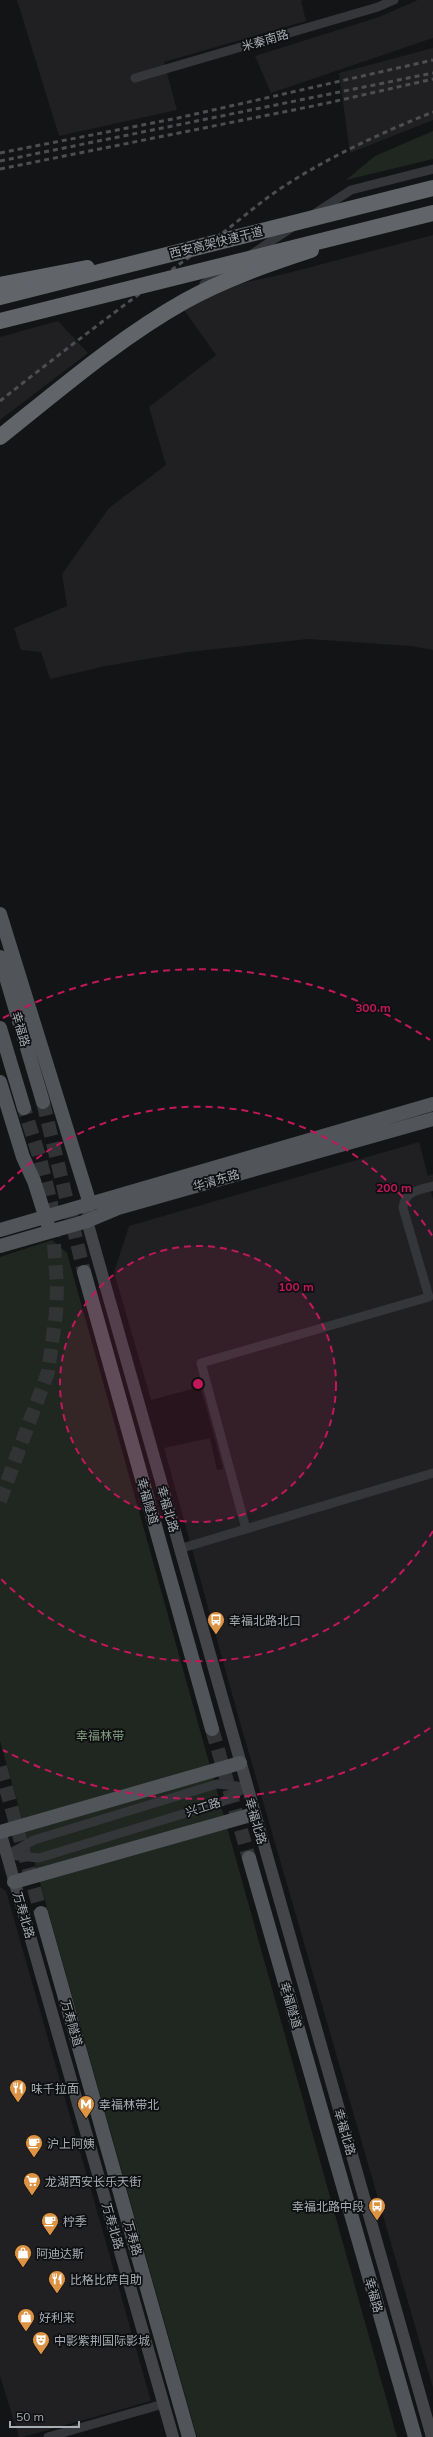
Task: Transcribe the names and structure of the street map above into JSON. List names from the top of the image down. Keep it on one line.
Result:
{"streets":{"highway":["西安高架快速干道"],"main road":["幸福路","华清东路","幸福隧道","幸福北路","万寿北路","万寿隧道","万寿路"],"street":["米秦南路","兴工路"]},"crossings":[["幸福路","幸福隧道"],["华清东路","幸福北路"],["幸福北路","兴工路"],["兴工路","万寿北路"],["万寿隧道","万寿路"]],"parks":["幸福林带"],"places":{"bus stop":["幸福北路北口","幸福北路中段"],"restaurant":["味千拉面","比格比萨自助"],"metro station":["幸福林带北"],"cafe":["沪上阿姨","柠季"],"supermarket":["龙湖西安长乐天街"],"shop":["阿迪达斯","好利来"],"theatre":["中影紫荆国际影城"]},"scale_bar":"50 m","rings":["300 m","200 m","100 m"]}
